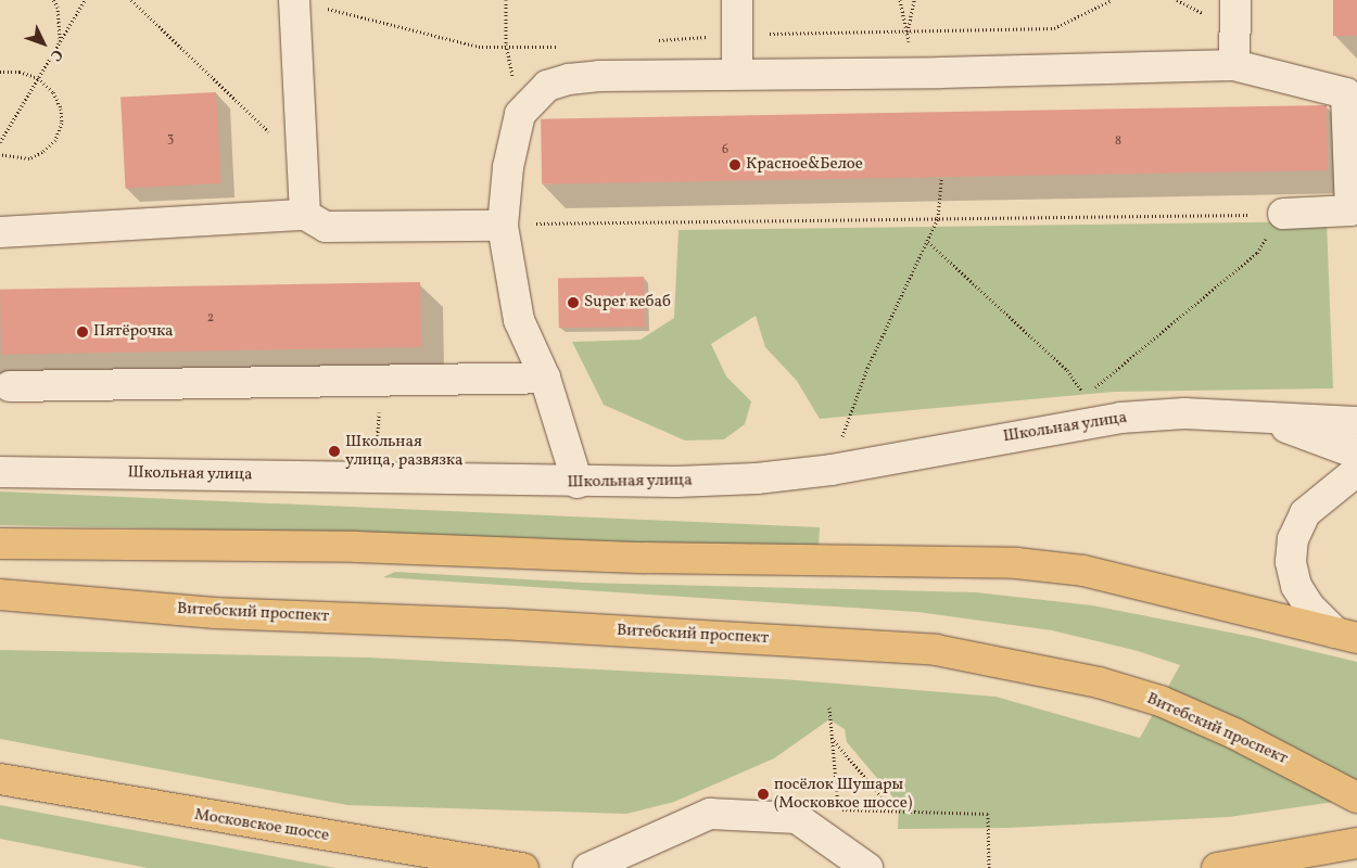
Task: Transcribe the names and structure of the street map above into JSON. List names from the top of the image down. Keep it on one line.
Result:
{"streets":{"main road":["Витебский проспект","Московское шоссе"],"street":["Школьная улица"]},"places":["Красное&Белое","Super кебаб","Пятёрочка","Школьная улица, развязка","посёлок Шушары (Московкое шоссе)"],"house_numbers":["3","8","6","2"],"north":"bottom right"}
